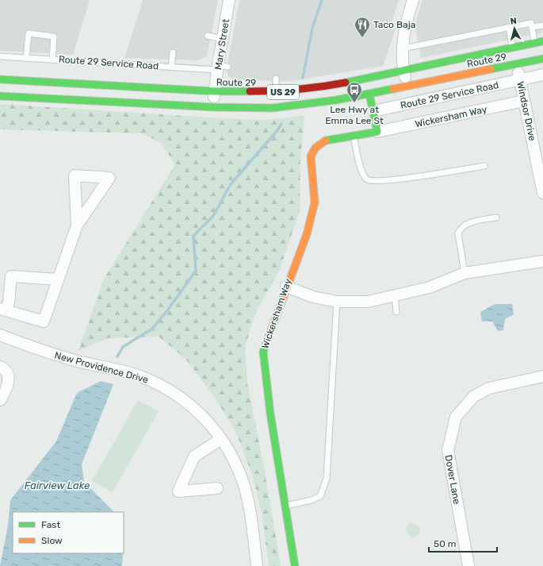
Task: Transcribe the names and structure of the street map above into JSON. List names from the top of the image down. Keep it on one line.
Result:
{"streets":{"main road":["Route 29","US 29","Wickersham Way"],"street":["Mary Street","Route 29 Service Road","Windsor Drive","New Providence Drive","Dover Lane"]},"crossings":[["Mary Street","Route 29"],["Mary Street","Route 29 Service Road"],["Route 29","Windsor Drive"],["Route 29 Service Road","Windsor Drive"],["Windsor Drive","Wickersham Way"]],"water":["Fairview Lake"],"places":{"restaurant":["Taco Baja"],"bus stop":["Lee Hwy at Emma Lee St"]},"legend":["Fast","Slow"],"scale_bar":"50 m","north":"top"}
